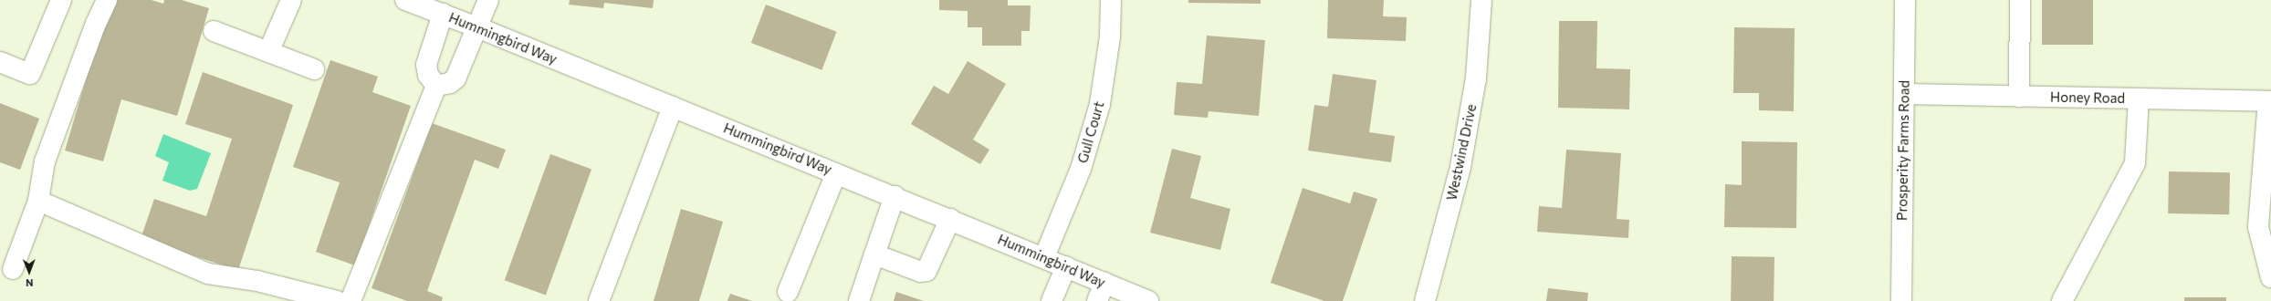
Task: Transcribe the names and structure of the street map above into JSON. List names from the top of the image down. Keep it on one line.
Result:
{"streets":{"street":["Hummingbird Way","Honey Road","Gull Court","Prosperity Farms Road","Westwind Drive"]},"crossings":[["Hummingbird Way","Gull Court"],["Honey Road","Prosperity Farms Road"]],"north":"bottom"}
